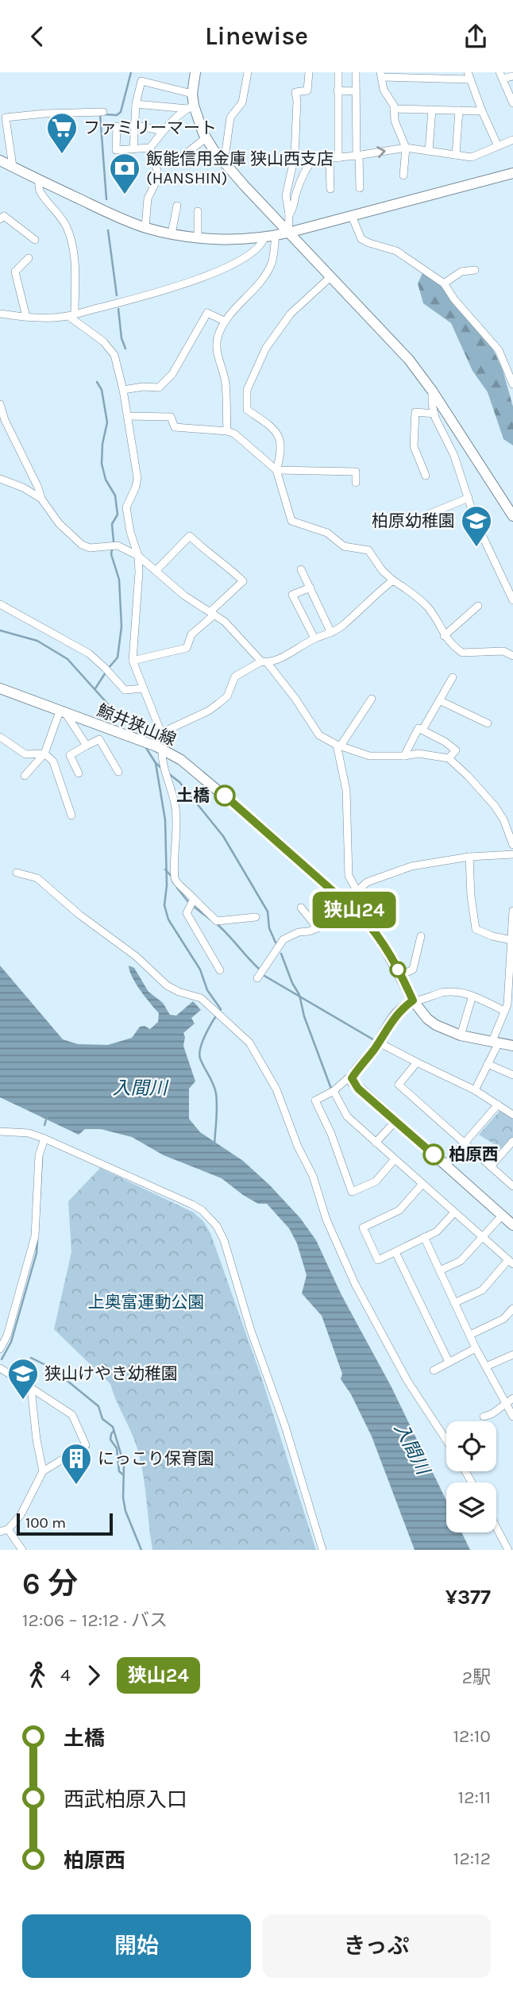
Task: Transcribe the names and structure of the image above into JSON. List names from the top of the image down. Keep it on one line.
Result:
{"streets":{"street":["鯨井狭山線"]},"water":["入間川"],"parks":["上奥富運動公園"],"places":{"supermarket":["ファミリーマート"],"bank":["飯能信用金庫 狭山西支店 (HANSHIN)"],"school or university":["柏原幼稚園","狭山けやき幼稚園"],"other":["土橋","柏原西"],"building":["にっこり保育園"]},"lines":["bus line 狭山24"],"scale_bar":"100 m","page":{"header":"Linewise","on_map":"狭山24","scale":"100 m","heading":["6 分","12:06 – 12:12 · バス","¥377"],"legs":["4","狭山24","2駅"],"list":[{"name":"土橋","value":"12:10"},{"name":"西武柏原入口","value":"12:11"},{"name":"柏原西","value":"12:12"}],"buttons":["開始","きっぷ"]}}
